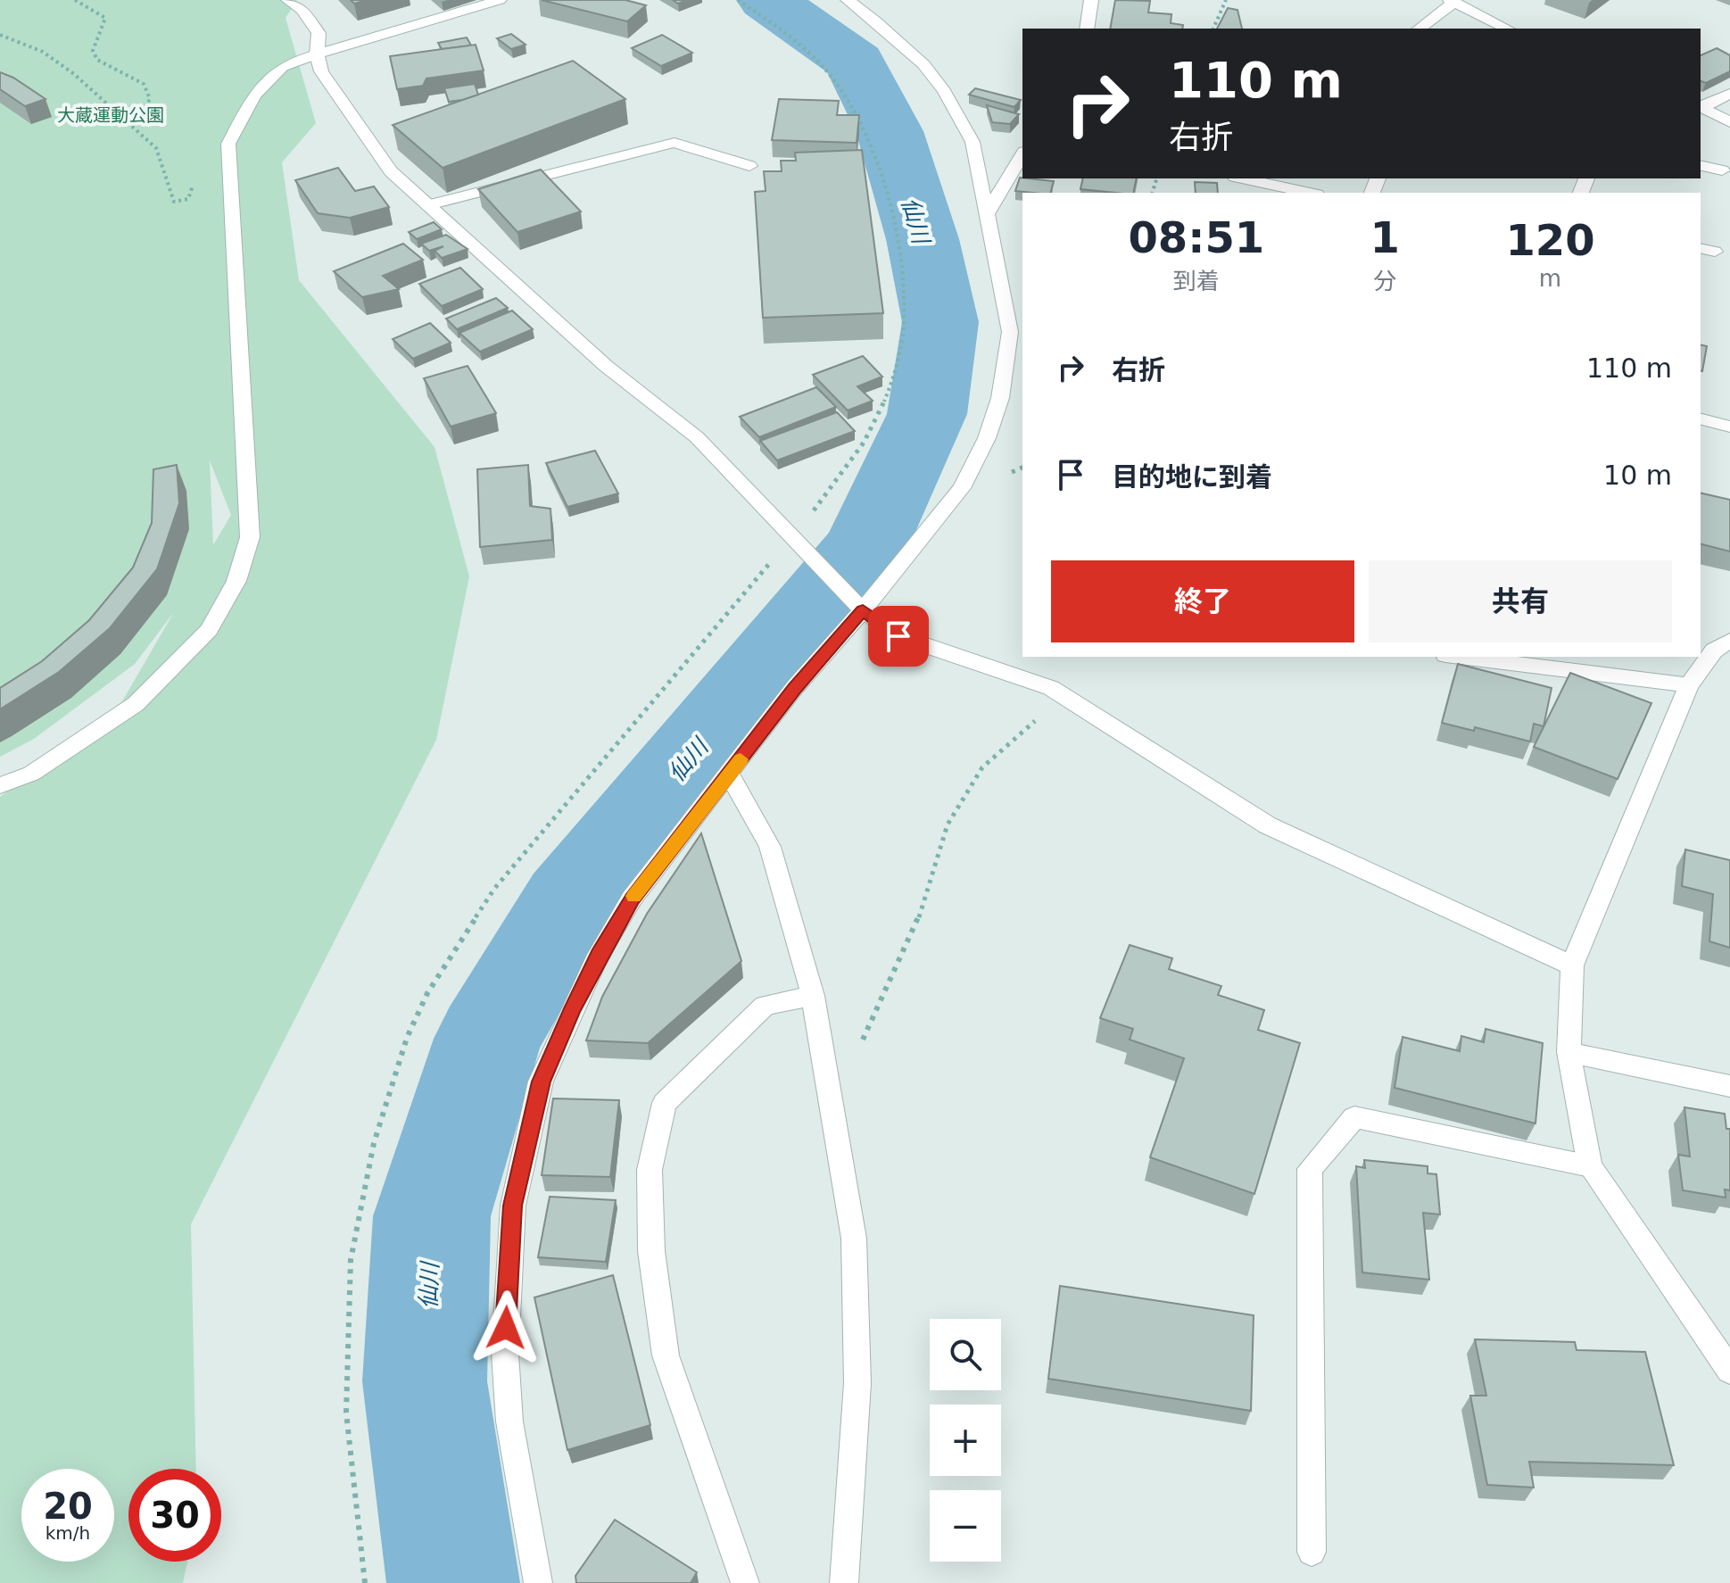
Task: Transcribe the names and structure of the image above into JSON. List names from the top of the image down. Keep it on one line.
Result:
{"water":["仙川"],"parks":["大蔵運動公園"],"page":{"turn":["110 m","右折"],"eta":["08:51","到着","1","分","120","m"],"list":[{"name":"右折","value":"110 m"},{"name":"目的地に到着","value":"10 m"}],"buttons":["終了","共有"],"map_buttons":["+","−"],"speed":"20 km/h","limit":"30"}}
